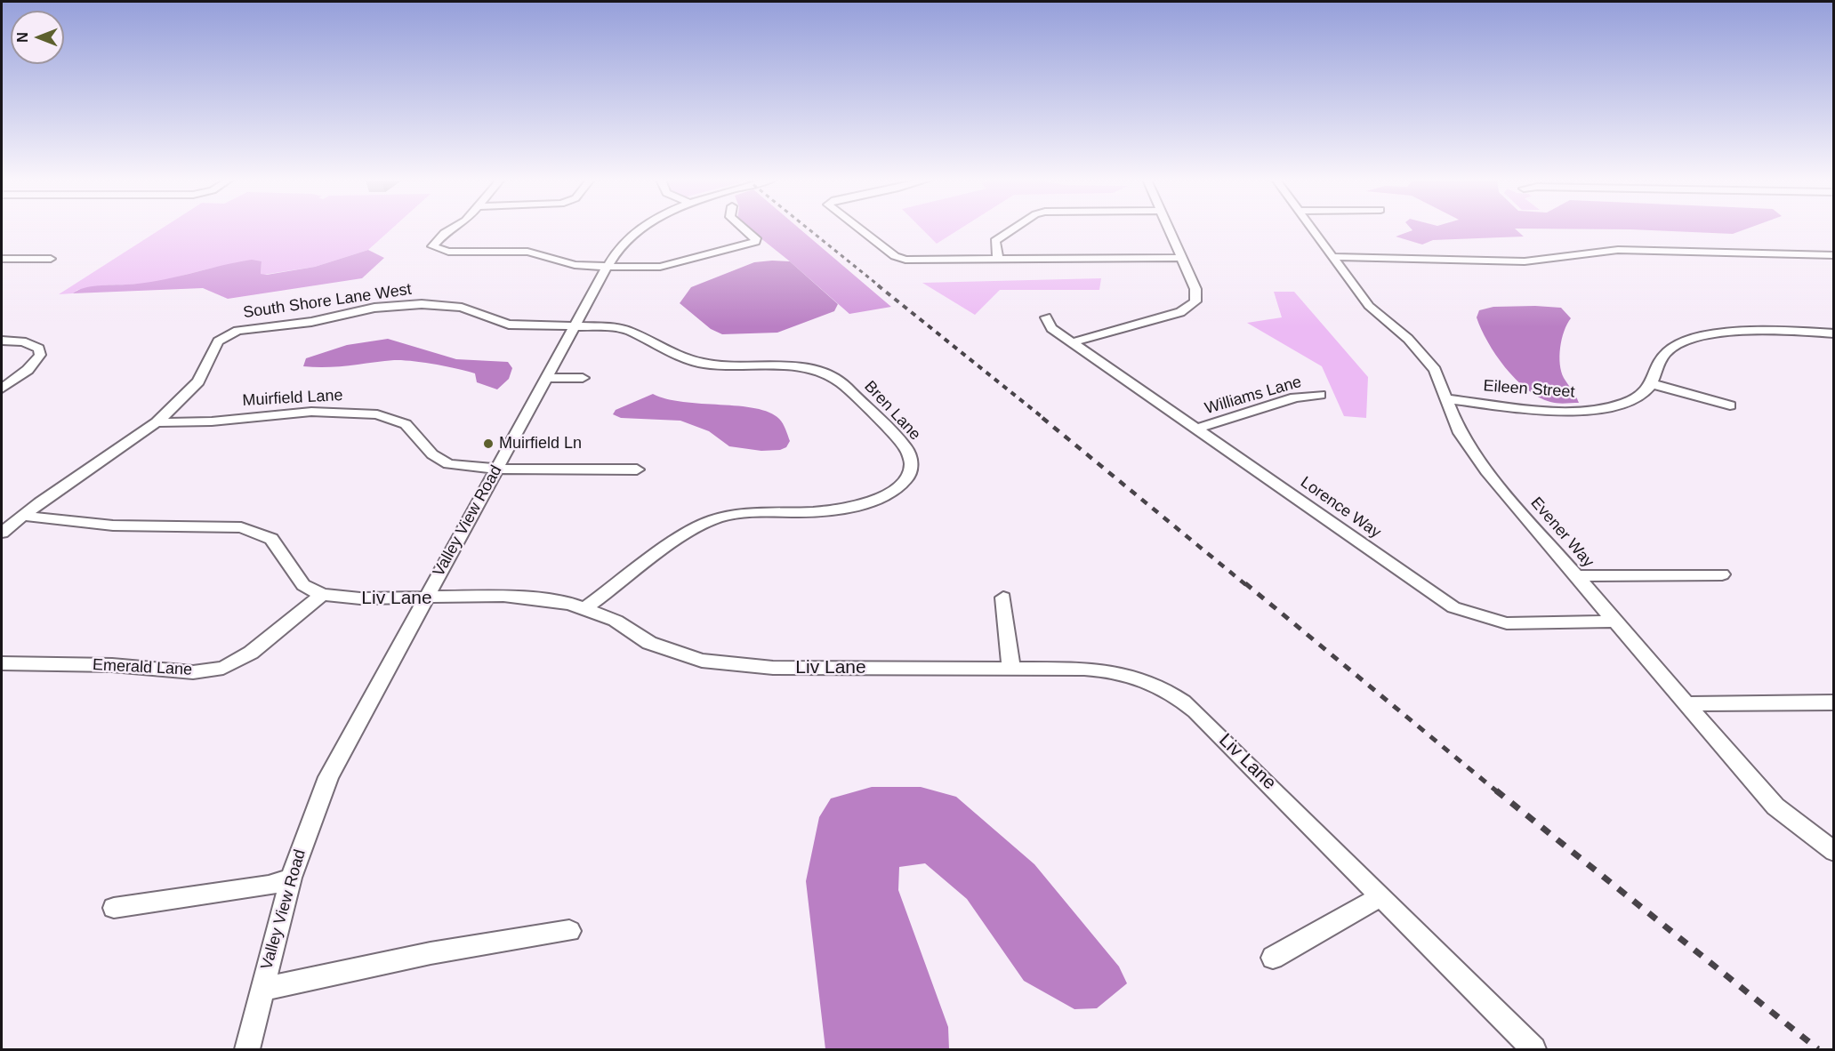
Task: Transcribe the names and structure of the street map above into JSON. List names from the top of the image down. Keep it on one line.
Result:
{"streets":{"street":["South Shore Lane West","Eileen Street","Williams Lane","Muirfield Lane","Bren Lane","Lorence Way","Valley View Road","Evener Way","Liv Lane","Emerald Lane"]},"crossings":[["South Shore Lane West","Muirfield Lane"],["South Shore Lane West","Bren Lane"],["South Shore Lane West","Valley View Road"],["South Shore Lane West","Liv Lane"],["Eileen Street","Evener Way"],["Williams Lane","Lorence Way"],["Muirfield Lane","Valley View Road"],["Bren Lane","Valley View Road"],["Bren Lane","Liv Lane"],["Lorence Way","Evener Way"],["Valley View Road","Liv Lane"],["Liv Lane","Emerald Lane"]],"places":["Muirfield Ln"],"north":"left"}
